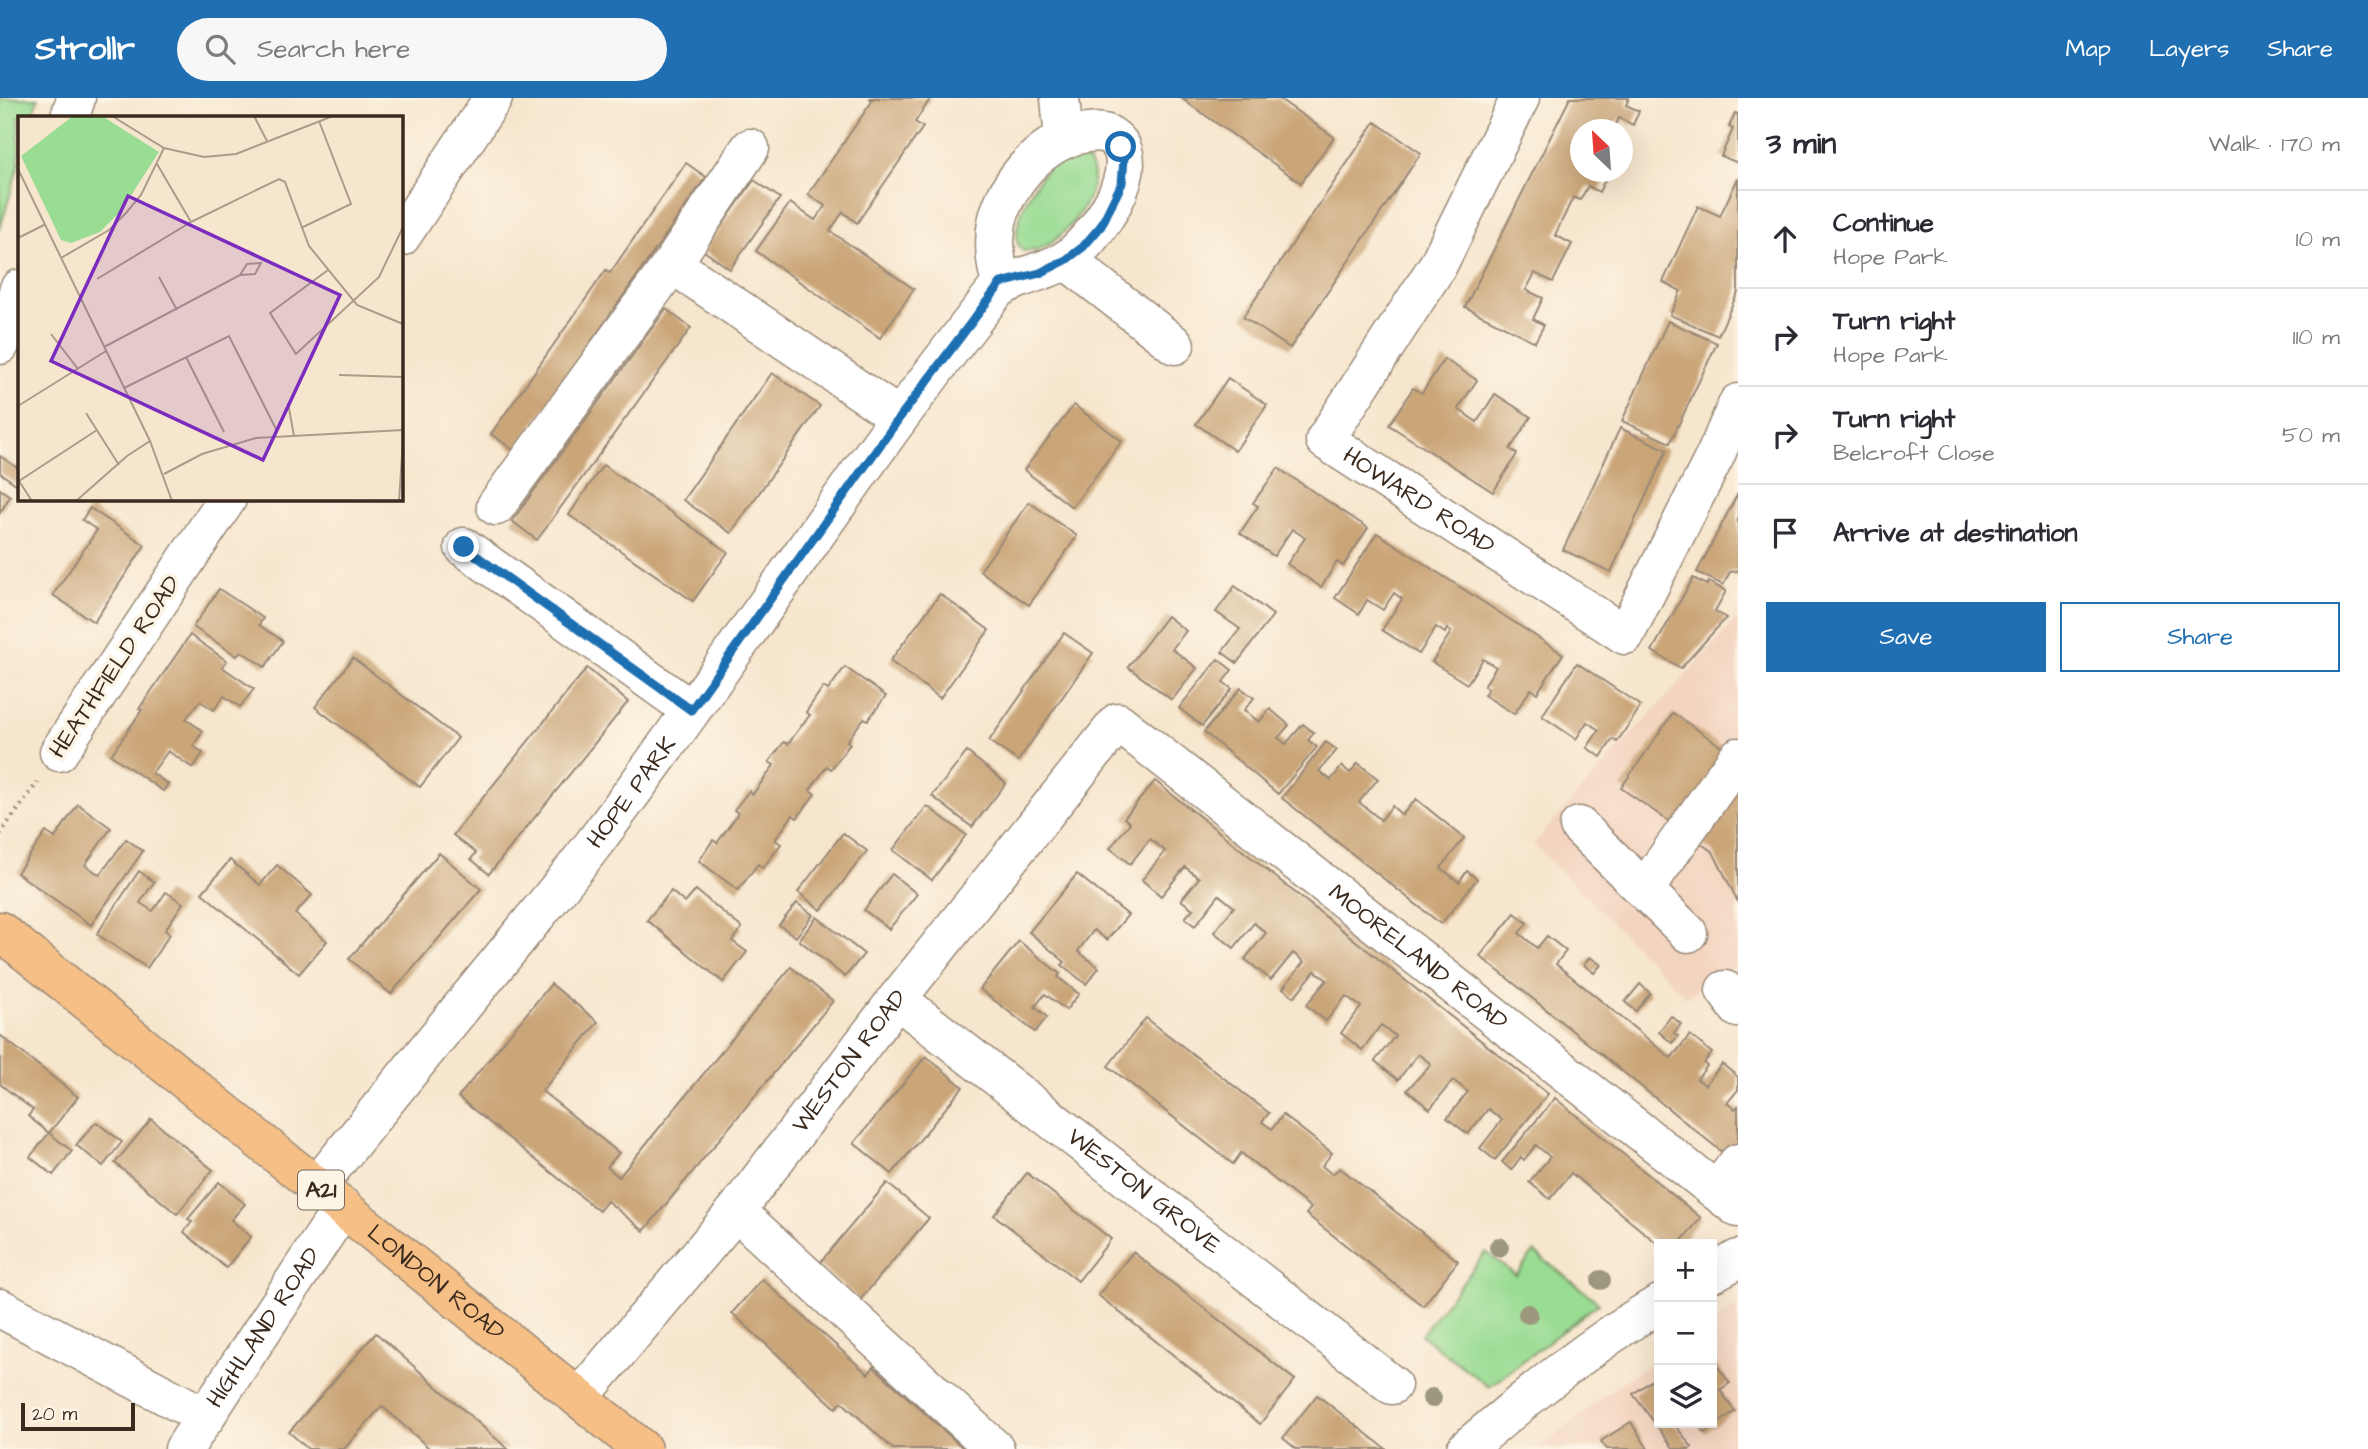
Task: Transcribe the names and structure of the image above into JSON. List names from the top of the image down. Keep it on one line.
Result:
{"streets":{"main road":["A21","LONDON ROAD"],"street":["HOWARD ROAD","HEATHFIELD ROAD","HOPE PARK","MOORELAND ROAD","WESTON ROAD","WESTON GROVE","HIGHLAND ROAD"]},"crossings":[["HOPE PARK","LONDON ROAD"],["HOPE PARK","HIGHLAND ROAD"],["MOORELAND ROAD","WESTON ROAD"],["WESTON ROAD","WESTON GROVE"],["WESTON ROAD","LONDON ROAD"],["LONDON ROAD","HIGHLAND ROAD"]],"scale_bar":"20 m","north":"top left","page":{"header":"Strollr","search":"Search here","nav":["Map","Layers","Share"],"heading":["3 min","Walk · 170 m"],"list":[["Continue","Hope Park","10 m"],["Turn right","Hope Park","110 m"],["Turn right","Belcroft Close","50 m"],"Arrive at destination"],"buttons":["Save","Share"],"map_buttons":["+","−"],"scale":"20 m"}}
